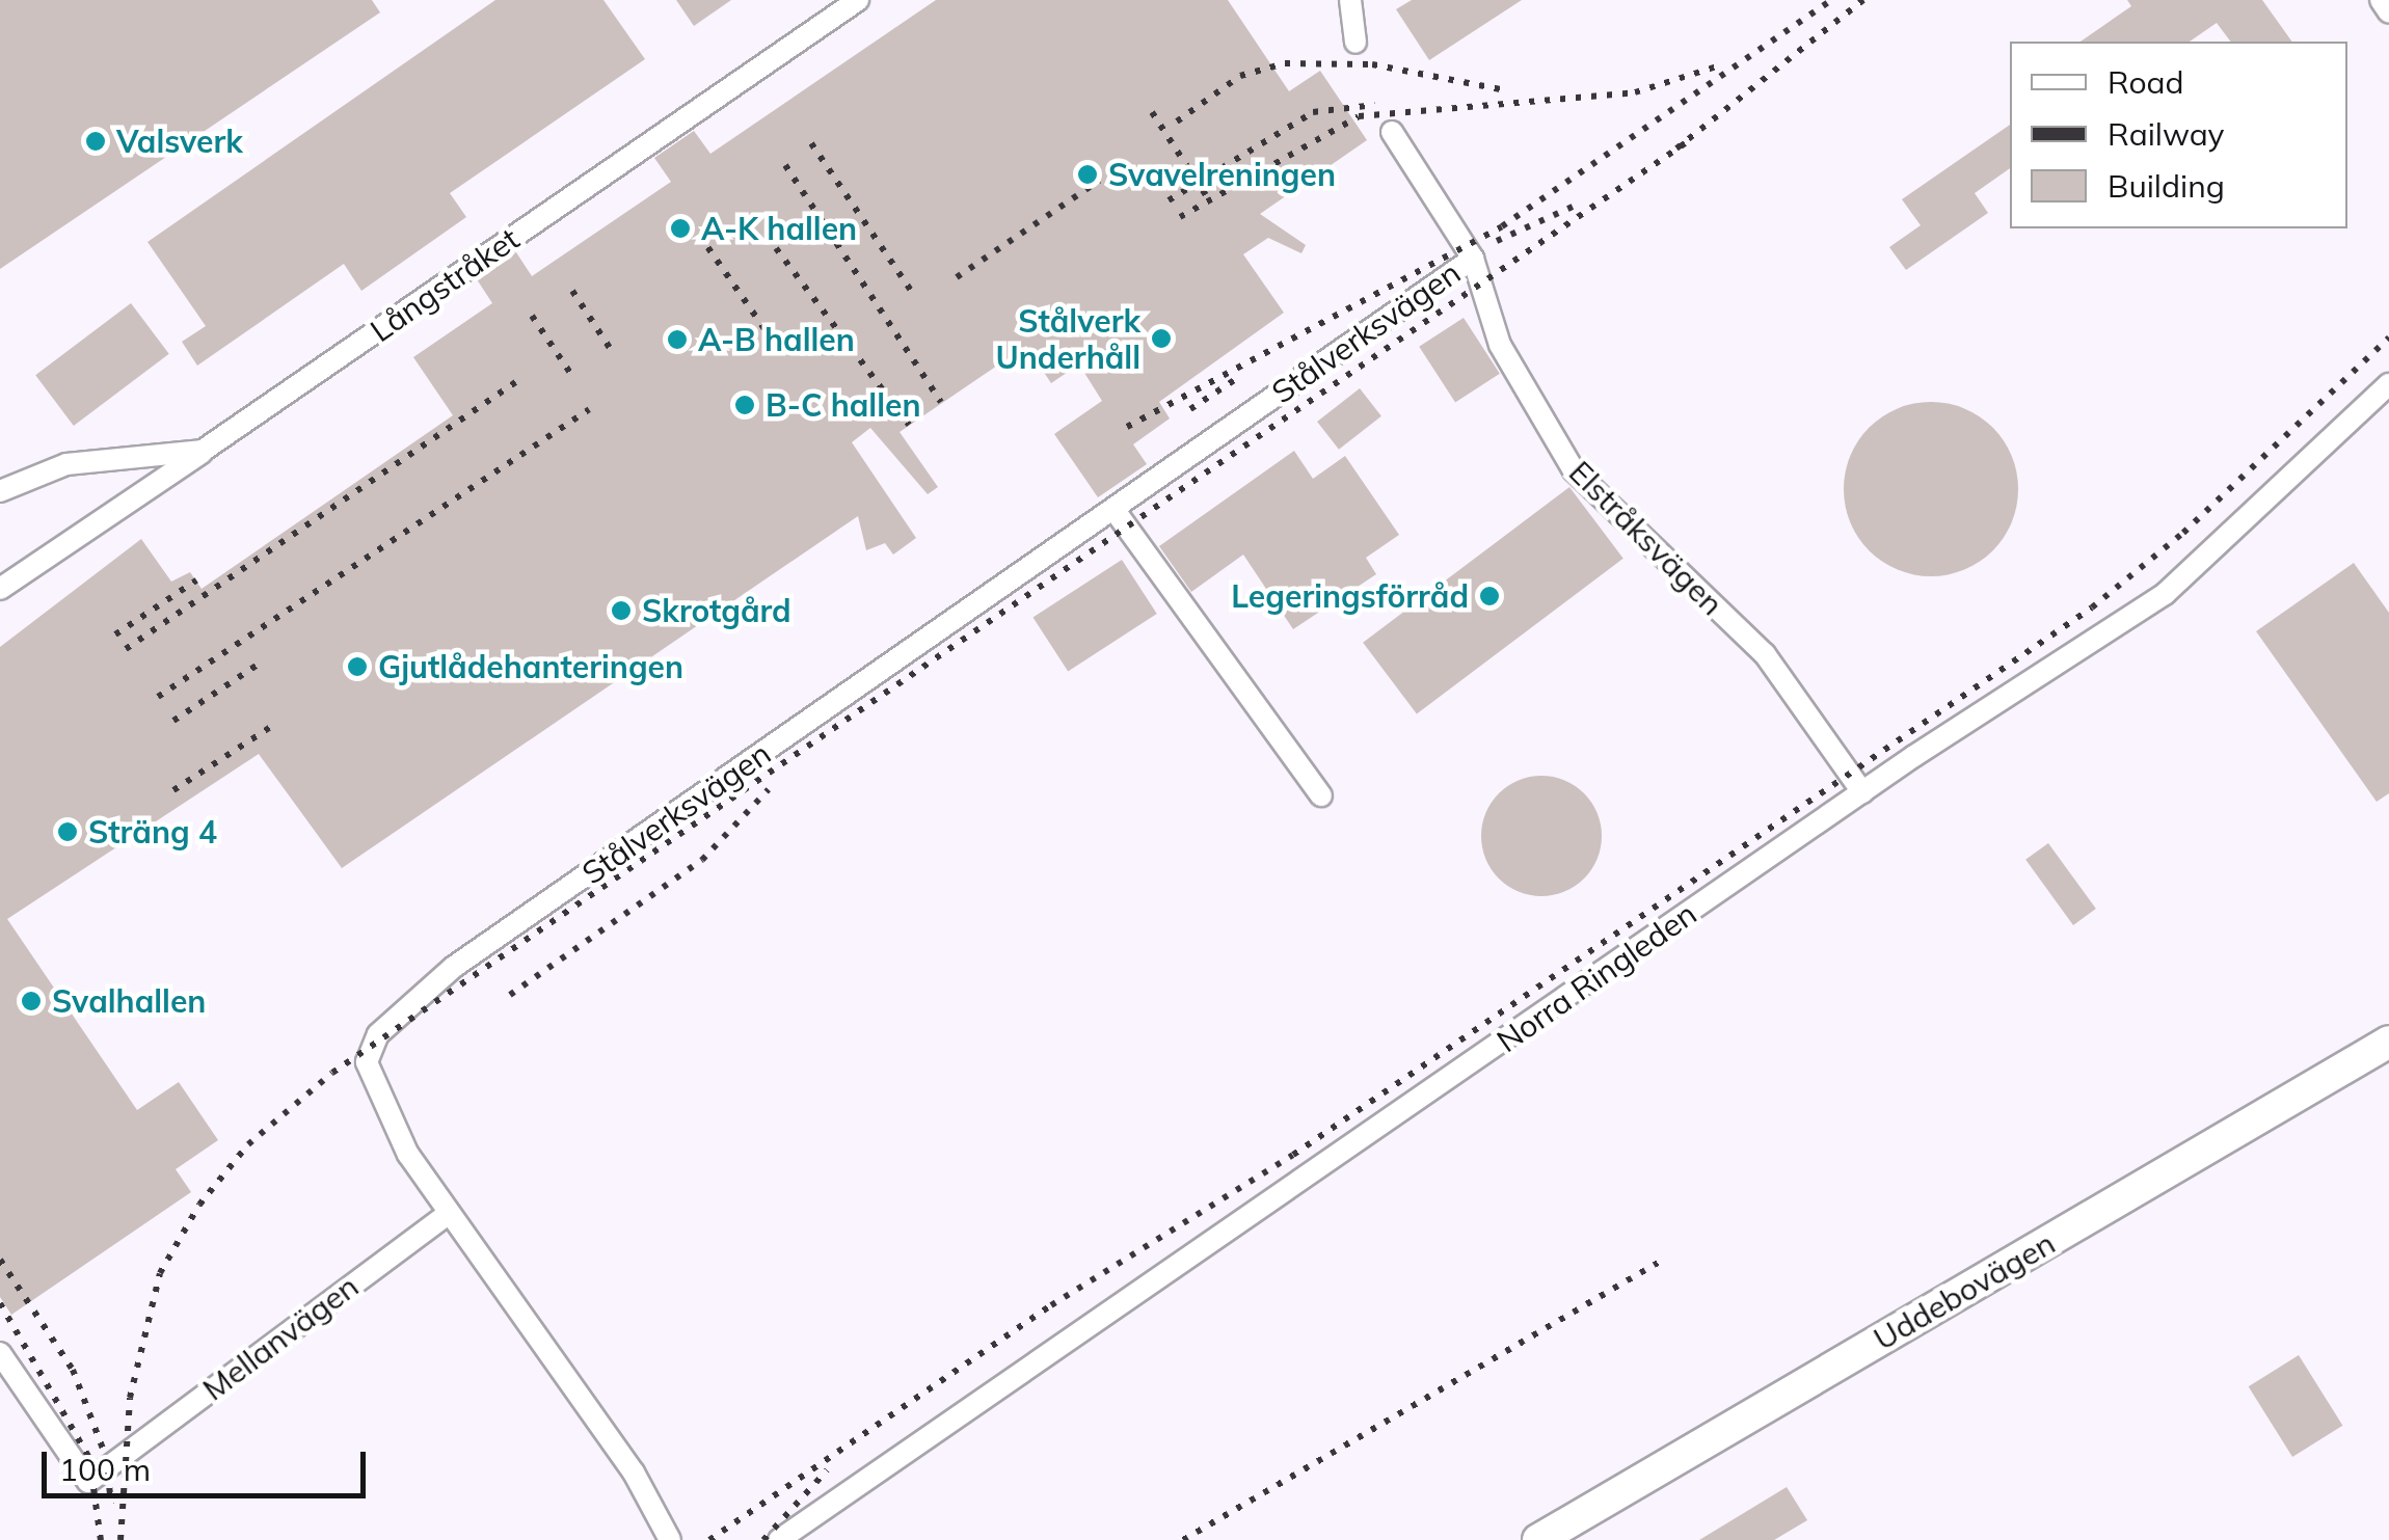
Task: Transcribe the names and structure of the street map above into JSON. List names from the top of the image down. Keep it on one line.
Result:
{"streets":{"street":["Långstråket","Stålverksvägen","Elstråksvägen","Norra Ringleden","Uddebovägen","Mellanvägen"]},"crossings":[["Stålverksvägen","Elstråksvägen"],["Stålverksvägen","Mellanvägen"],["Elstråksvägen","Norra Ringleden"]],"places":["Valsverk","Svavelreningen","A-K hallen","Stålverk Underhåll","A-B hallen","B-C hallen","Legeringsförråd","Skrotgård","Gjutlådehanteringen","Sträng 4","Svalhallen"],"legend":["Road","Railway","Building"],"scale_bar":"100 m"}
